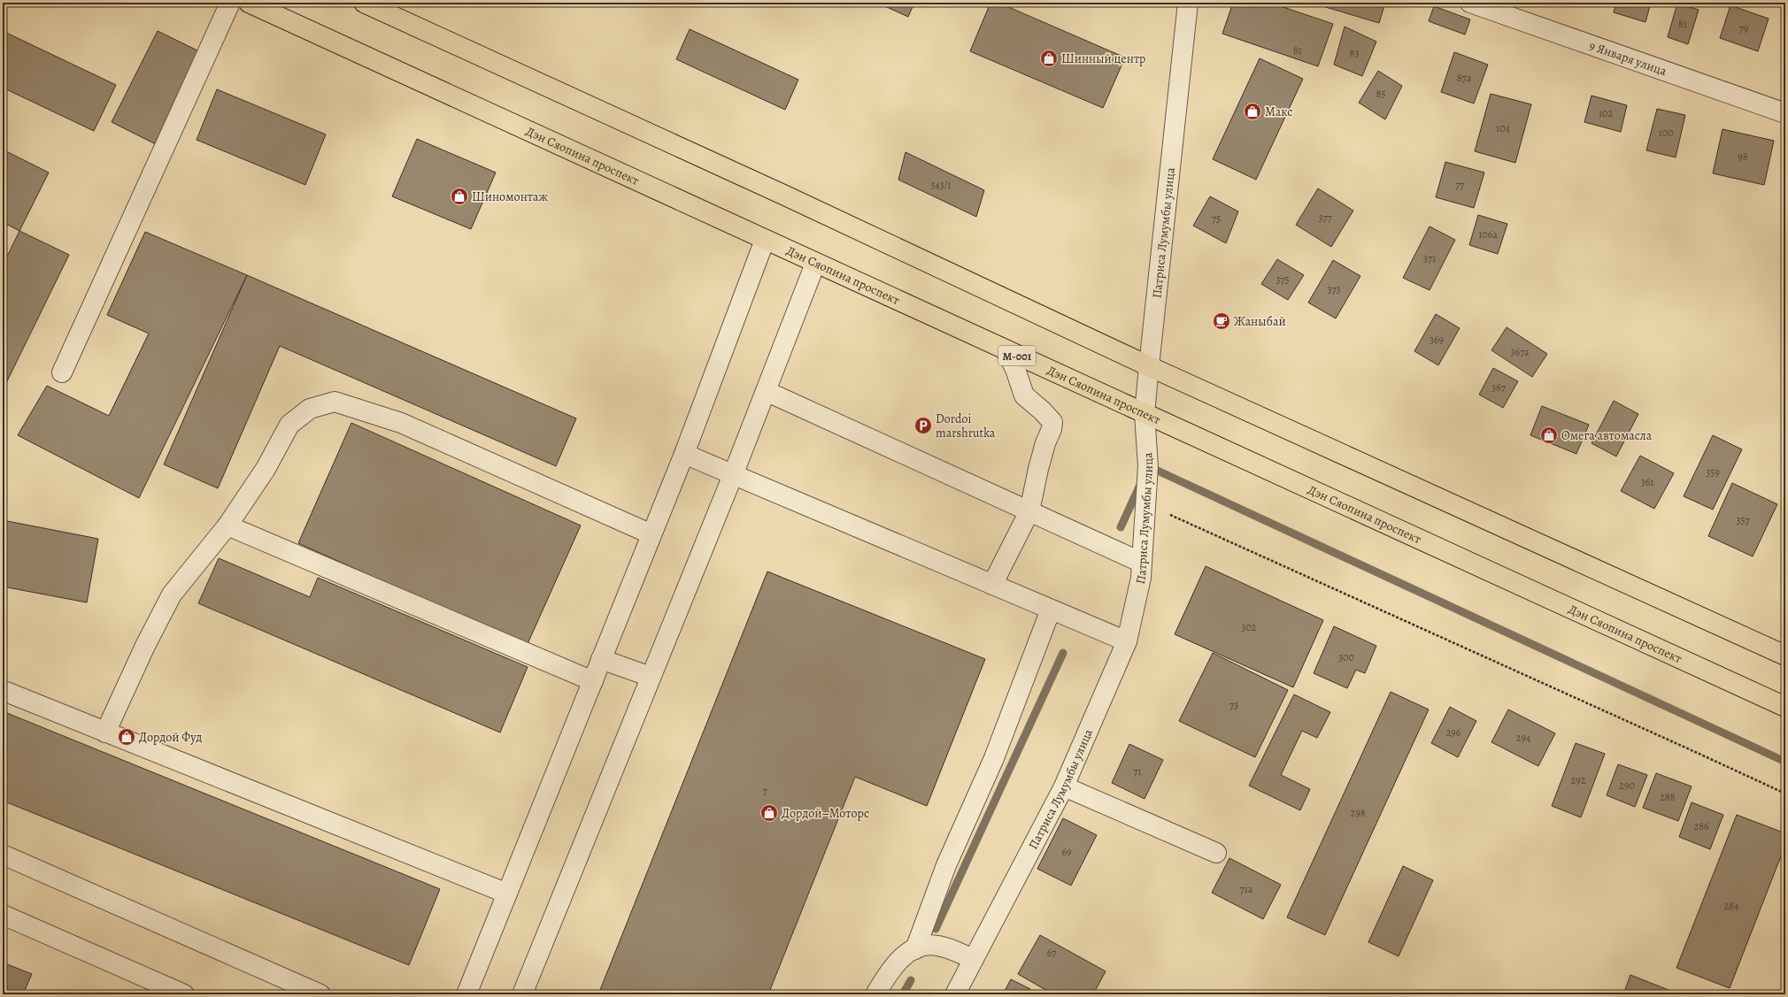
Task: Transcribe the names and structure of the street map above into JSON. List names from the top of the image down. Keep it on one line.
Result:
{"streets":{"main road":["Дэн Сяопина проспект","M-001"],"street":["9 Января улица","Патриса Лумумбы улица"]},"crossings":[["Дэн Сяопина проспект","Патриса Лумумбы улица"]],"places":{"shop":["Шинный центр","Макс","Шиномонтаж","Омега автомасла","Дордой Фуд","Дордой–Моторс"],"cafe":["Жаныбай"],"parking":["Dordoi marshrutka"]},"house_numbers":["81","79","81","83","87а","85","102","104","100","98","343/1","77","377","75","106а","371","375","373","369","367а","367","359","361","357","302","300","73","296","294","71","292","290","7","288","298","286","69","71a","284","67"]}
